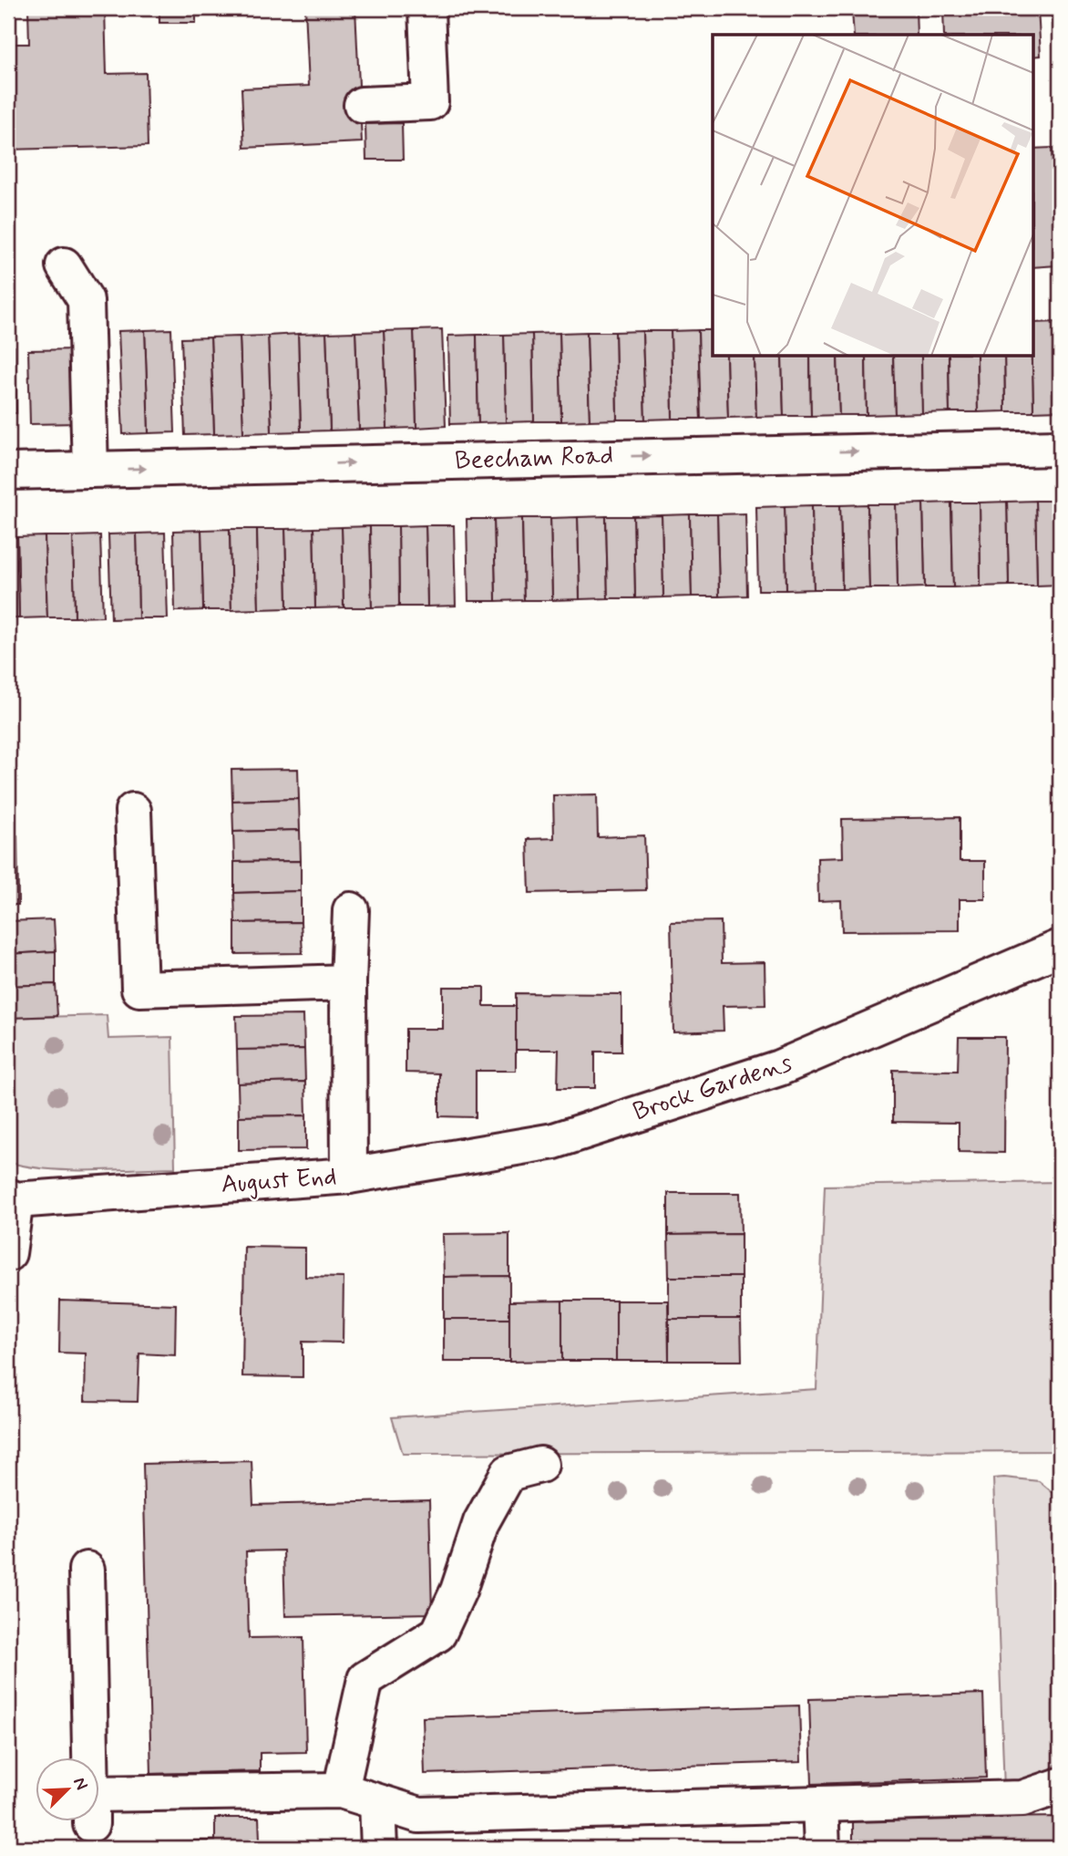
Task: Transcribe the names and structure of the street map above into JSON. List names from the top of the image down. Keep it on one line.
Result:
{"streets":{"street":["Beecham Road","Brock Gardens","August End"]},"crossings":[["Brock Gardens","August End"]],"one_way":["Beecham Road"],"north":"top right"}
